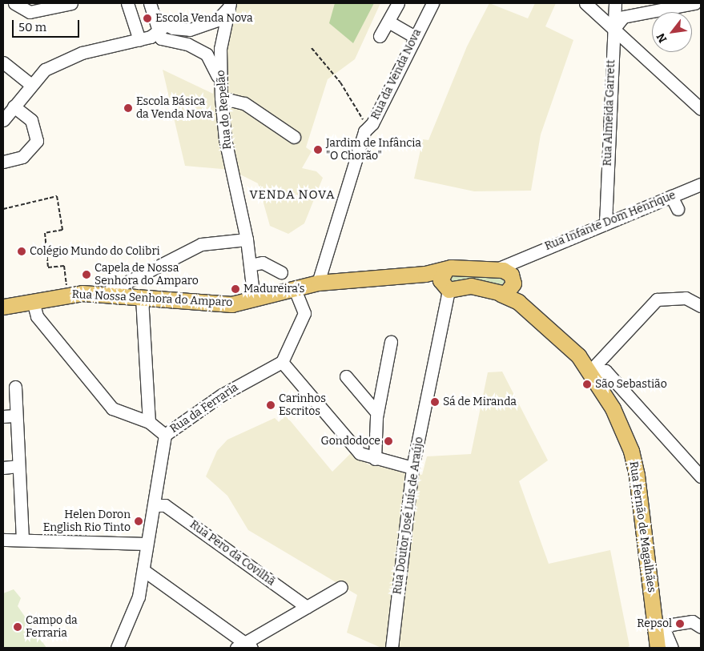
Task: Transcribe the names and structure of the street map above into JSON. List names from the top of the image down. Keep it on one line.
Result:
{"streets":{"main road":["Rua Nossa Senhora do Amparo","Rua Fernão de Magalhães"],"street":["Rua da Venda Nova","Rua do Repelão","Rua Almeida Garrett","Rua Infante Dom Henrique","Rua da Ferraria","Rua Doutor José Luís de Araújo","Rua Pero da Covilhã"]},"crossings":[["Rua da Venda Nova","Rua Nossa Senhora do Amparo"],["Rua do Repelão","Rua Nossa Senhora do Amparo"],["Rua Almeida Garrett","Rua Infante Dom Henrique"],["Rua da Ferraria","Rua Pero da Covilhã"]],"districts":["VENDA NOVA"],"places":["Escola Venda Nova","Escola Básica da Venda Nova","Jardim de Infância \"O Chorão\"","Colégio Mundo do Colibri","Capela de Nossa Senhora do Amparo","Madureira's","São Sebastião","Sá de Miranda","Carinhos Escritos","Gondodoce","Helen Doron English Rio Tinto","Repsol","Campo da Ferraria"],"scale_bar":"50 m","north":"bottom left"}
